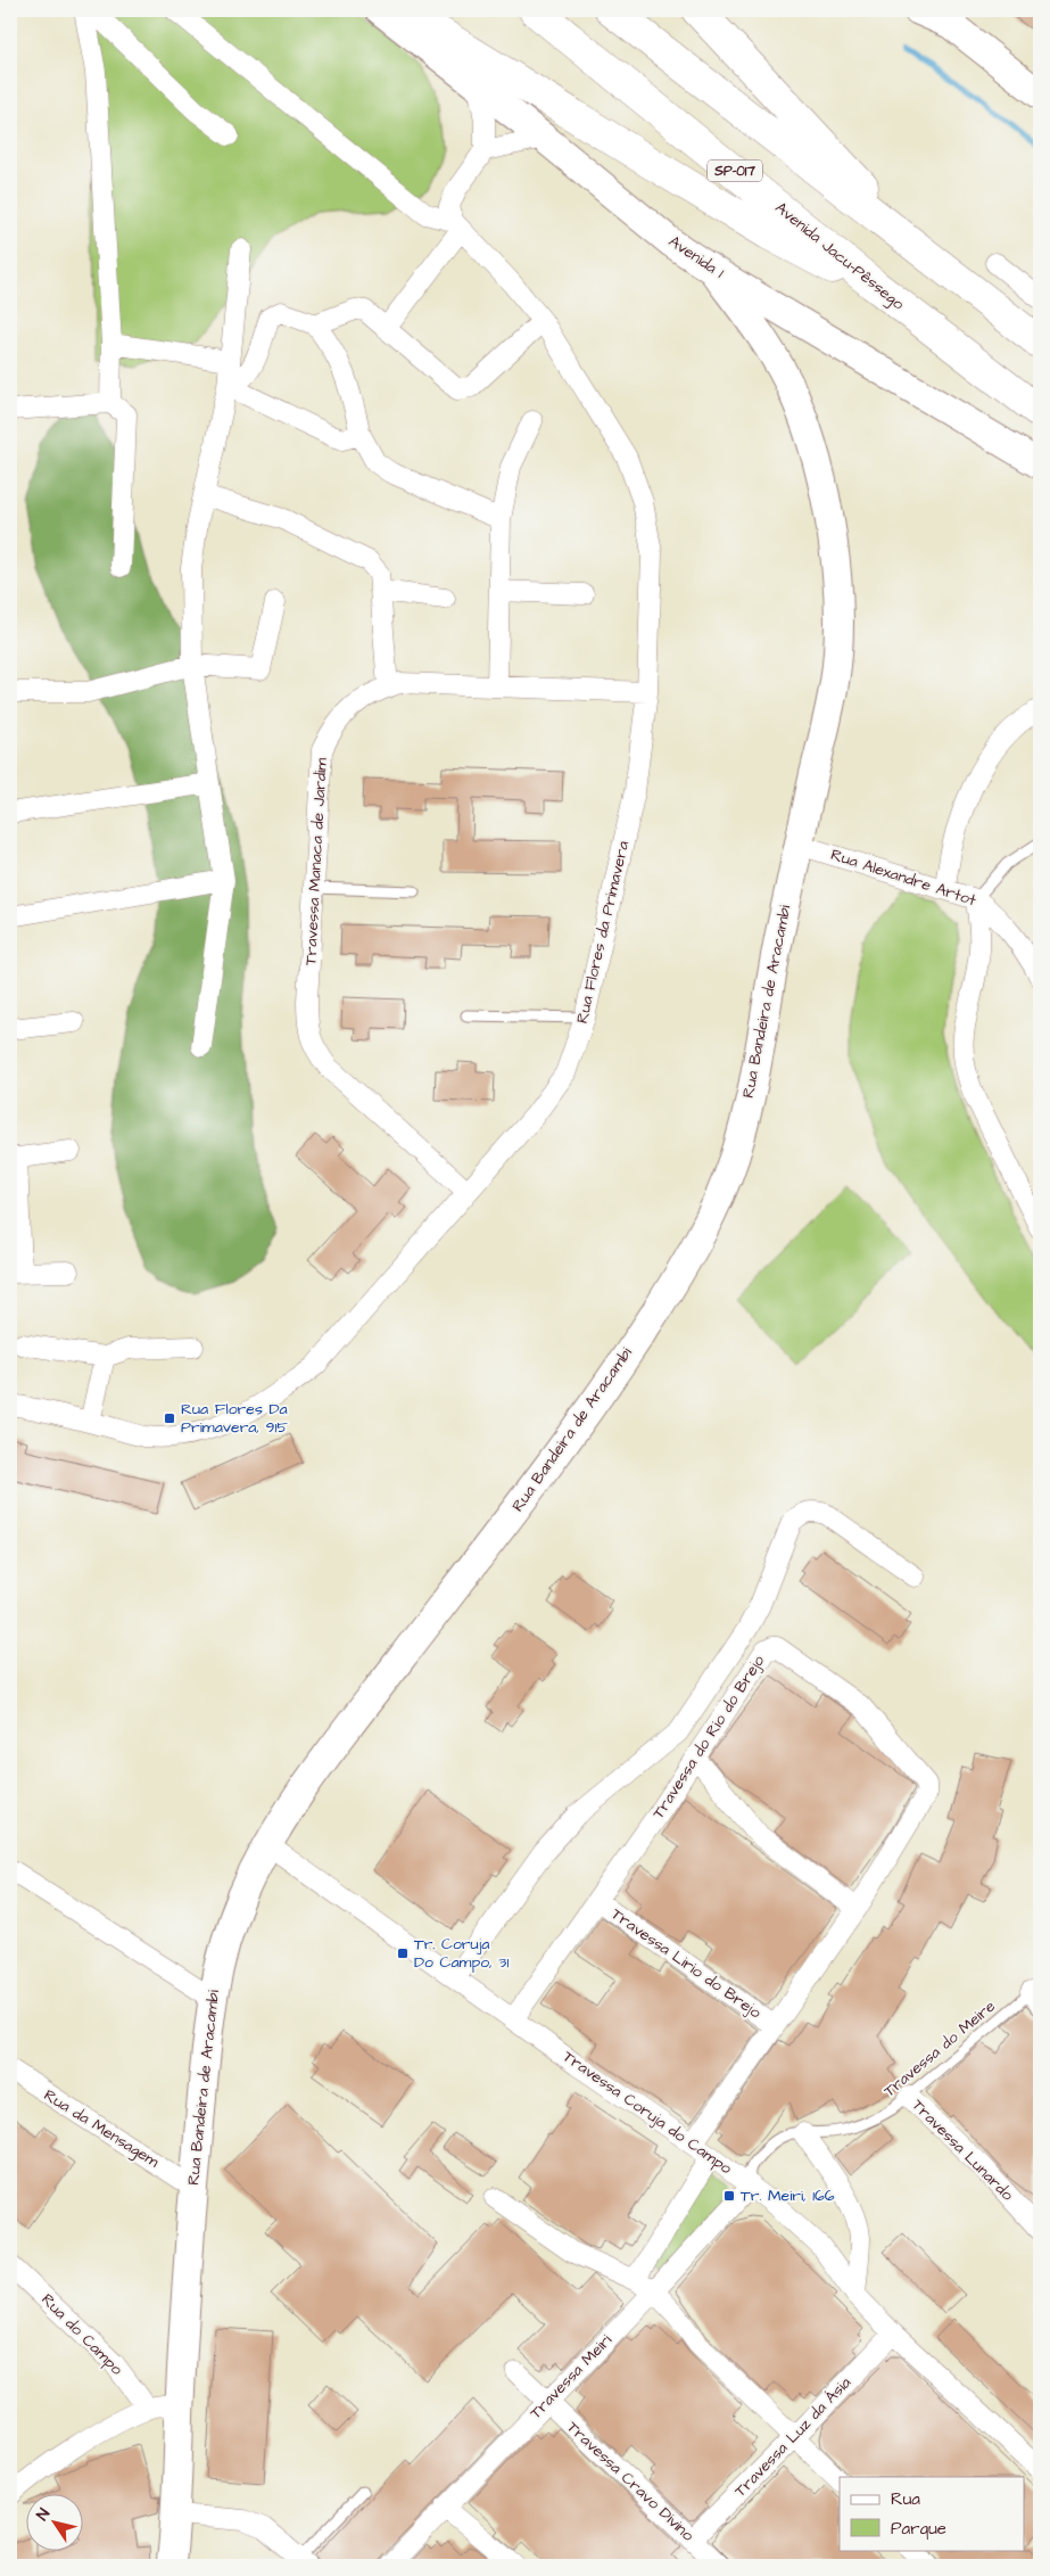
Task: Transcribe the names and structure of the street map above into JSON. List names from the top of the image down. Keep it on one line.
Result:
{"streets":{"highway":["SP-017","Avenida Jacu-Pêssego"],"main road":["Avenida 1","Rua Bandeira de Aracambi"],"street":["Travessa Manaca de Jardim","Rua Alexandre Artot","Rua Flores da Primavera","Travessa do Rio do Brejo","Travessa Lirio do Brejo","Travessa Coruja do Campo","Rua da Mensagem","Travessa Lunardo","Rua do Campo","Travessa Meiri","Travessa Luz da Ásia","Travessa Cravo Divino"],"lane":["Travessa do Meire"]},"crossings":[["Avenida 1","Rua Bandeira de Aracambi"],["Travessa Manaca de Jardim","Rua Flores da Primavera"],["Rua Alexandre Artot","Rua Bandeira de Aracambi"],["Rua Bandeira de Aracambi","Travessa Coruja do Campo"],["Rua Bandeira de Aracambi","Rua da Mensagem"],["Travessa do Rio do Brejo","Travessa Lirio do Brejo"],["Travessa do Rio do Brejo","Travessa Coruja do Campo"],["Travessa do Meire","Travessa Coruja do Campo"],["Travessa do Meire","Travessa Lunardo"],["Travessa do Meire","Travessa Meiri"],["Travessa Coruja do Campo","Travessa Meiri"],["Travessa Coruja do Campo","Travessa Luz da Ásia"],["Travessa Meiri","Travessa Cravo Divino"],["Travessa Luz da Ásia","Travessa Cravo Divino"]],"places":{"transit":["Rua Flores Da Primavera, 915","Tr. Coruja Do Campo, 31","Tr. Meiri, 166"]},"legend":["Rua","Parque"],"north":"top left"}
